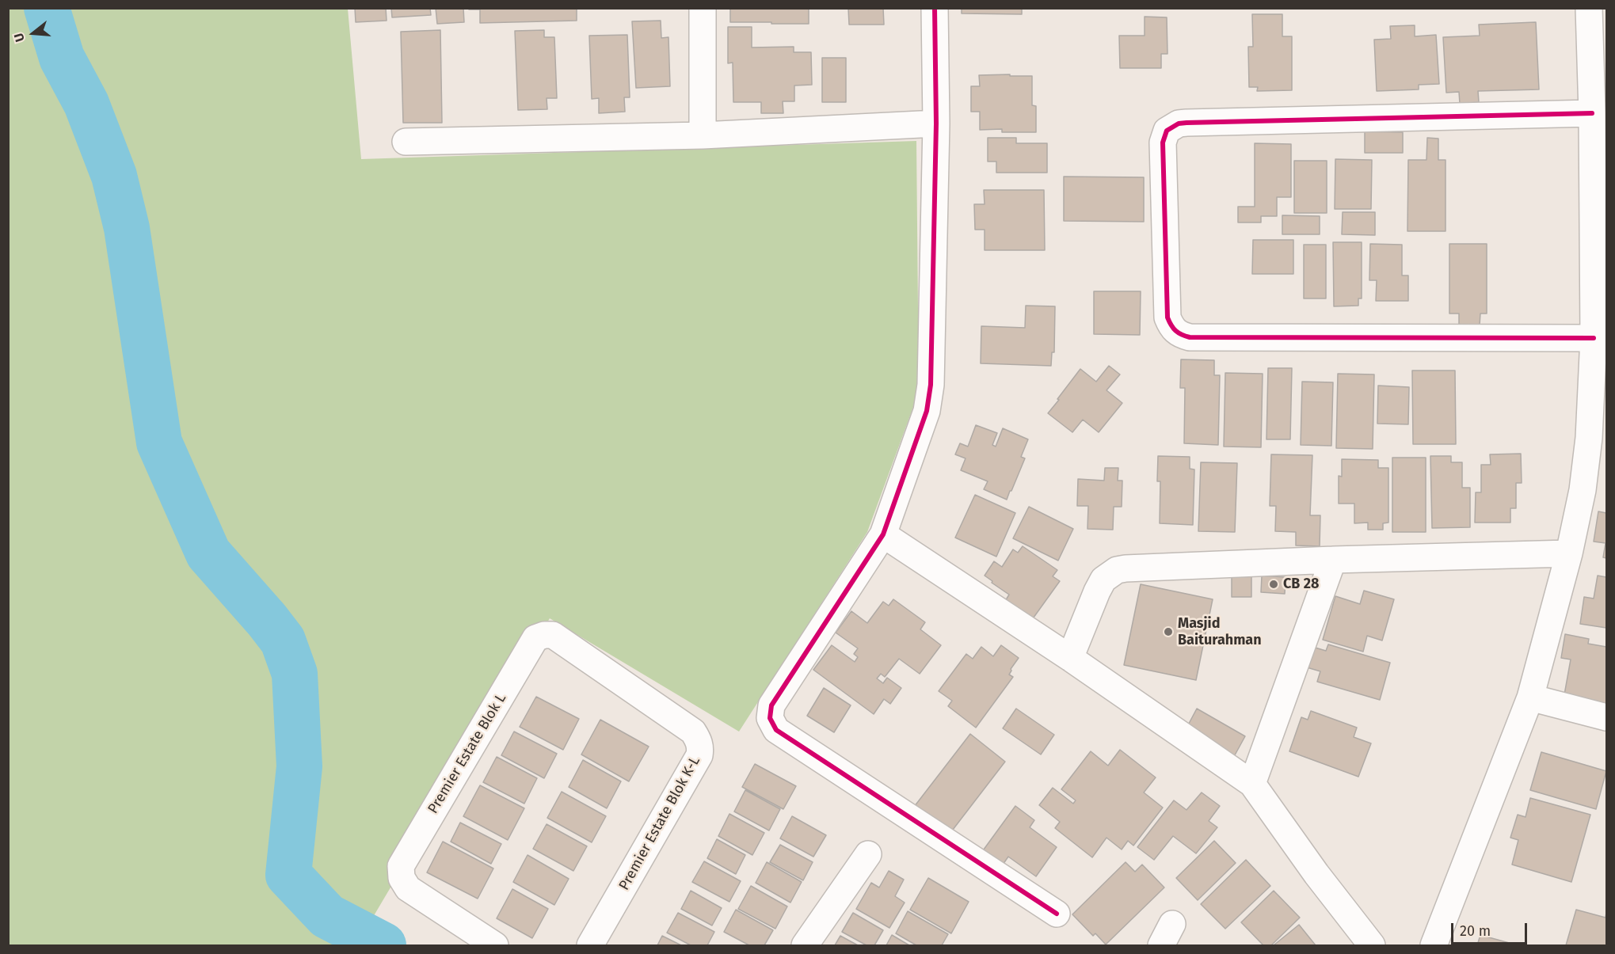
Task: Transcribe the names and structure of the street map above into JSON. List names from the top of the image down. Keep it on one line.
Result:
{"streets":{"street":["Premier Estate Blok L","Premier Estate Blok K-L"]},"crossings":[["Premier Estate Blok L","Premier Estate Blok K-L"]],"places":["CB 28","Masjid Baiturahman"],"scale_bar":"20 m","north":"left"}
